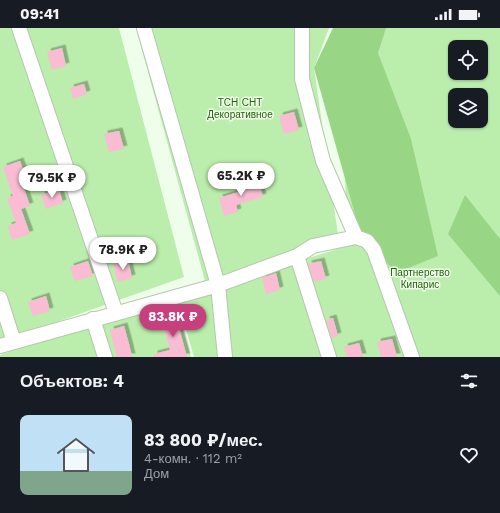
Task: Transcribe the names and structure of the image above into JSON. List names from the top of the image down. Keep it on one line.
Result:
{"parks":["ТСН СНТ Декоративное","Партнерство Кипарис"],"page":{"status":"09:41","price":["65.2K ₽","79.5K ₽","78.9K ₽","83.8K ₽"],"heading":"Объектов: 4","list":[{"name":"83 800 ₽/мес.","note":"4-комн. · 112 m² · Дом"}]}}
